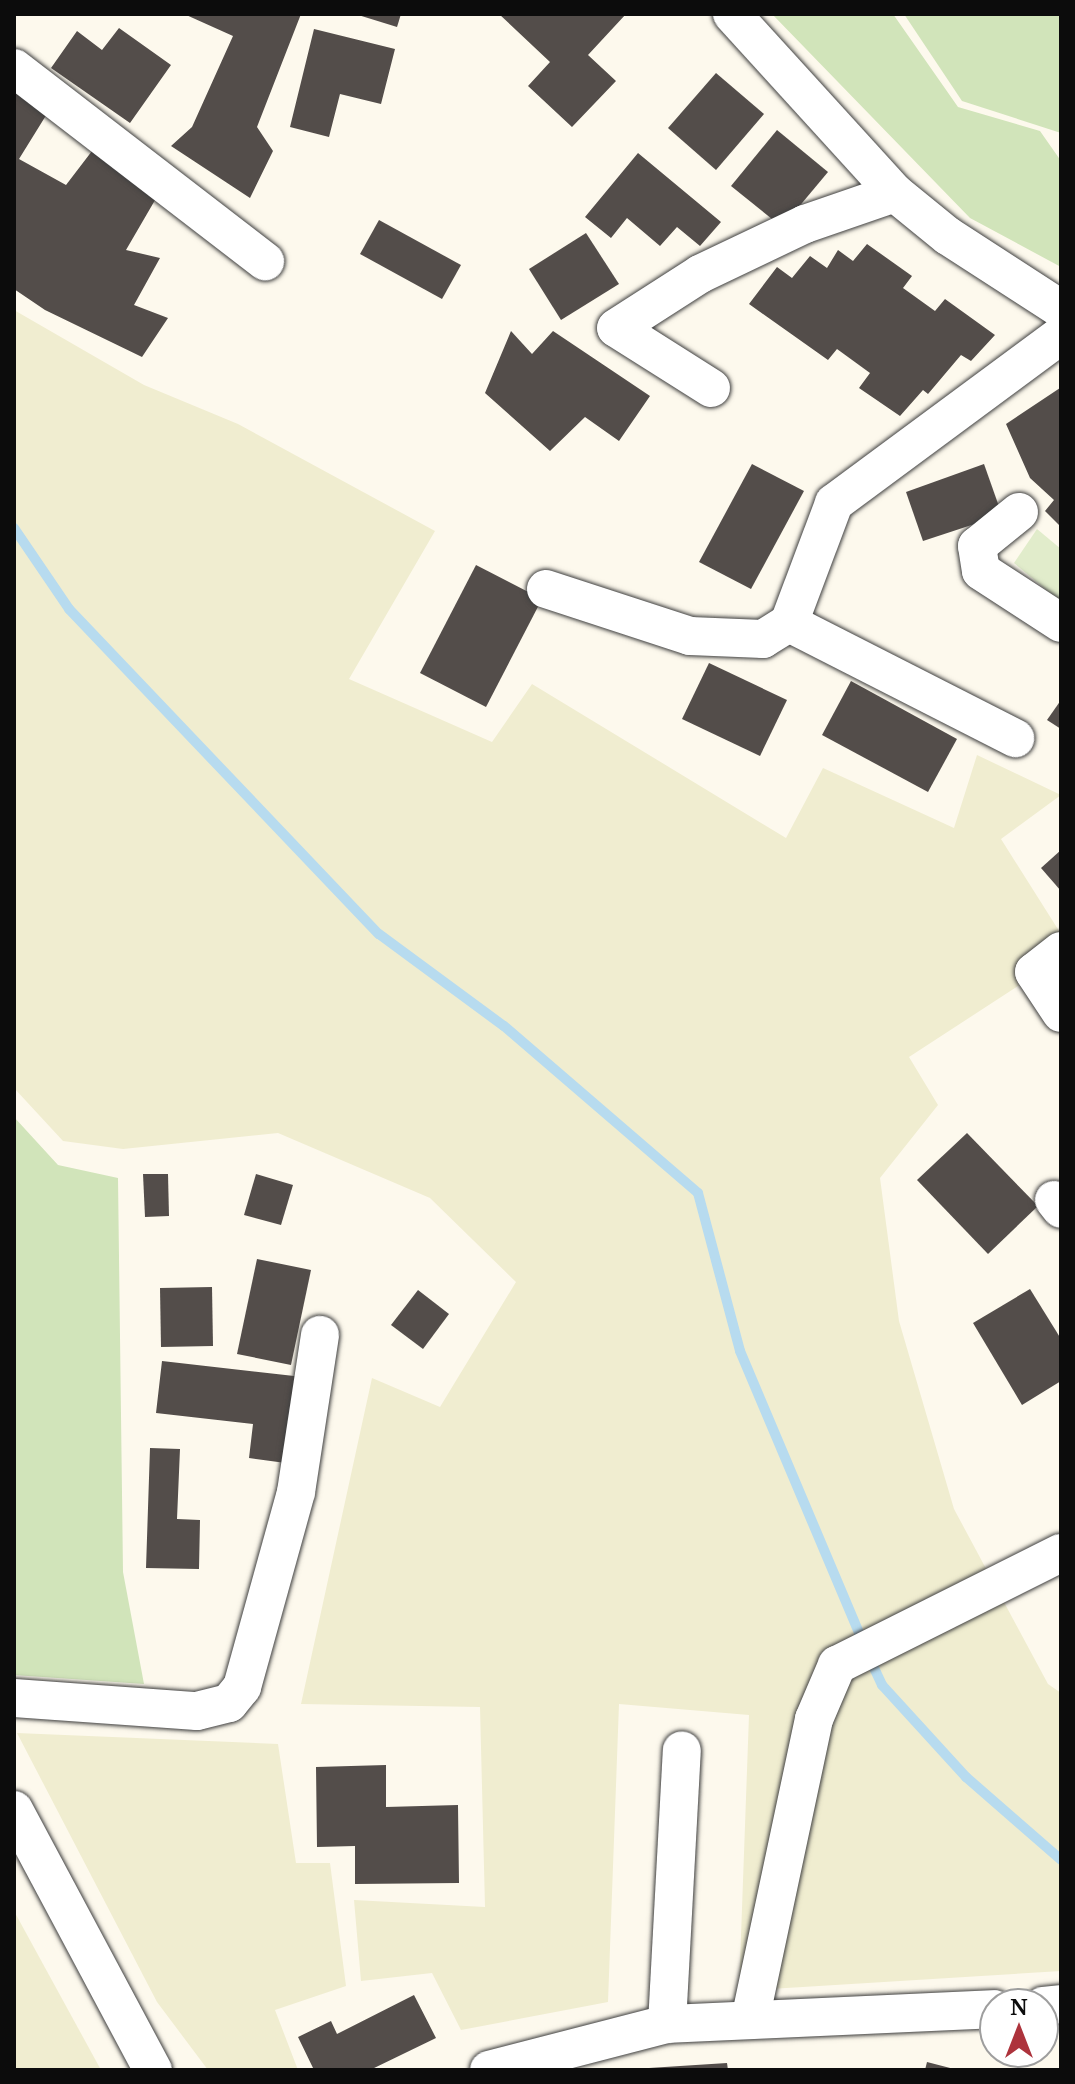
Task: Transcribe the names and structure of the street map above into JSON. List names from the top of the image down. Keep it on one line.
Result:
{"north":"top"}
